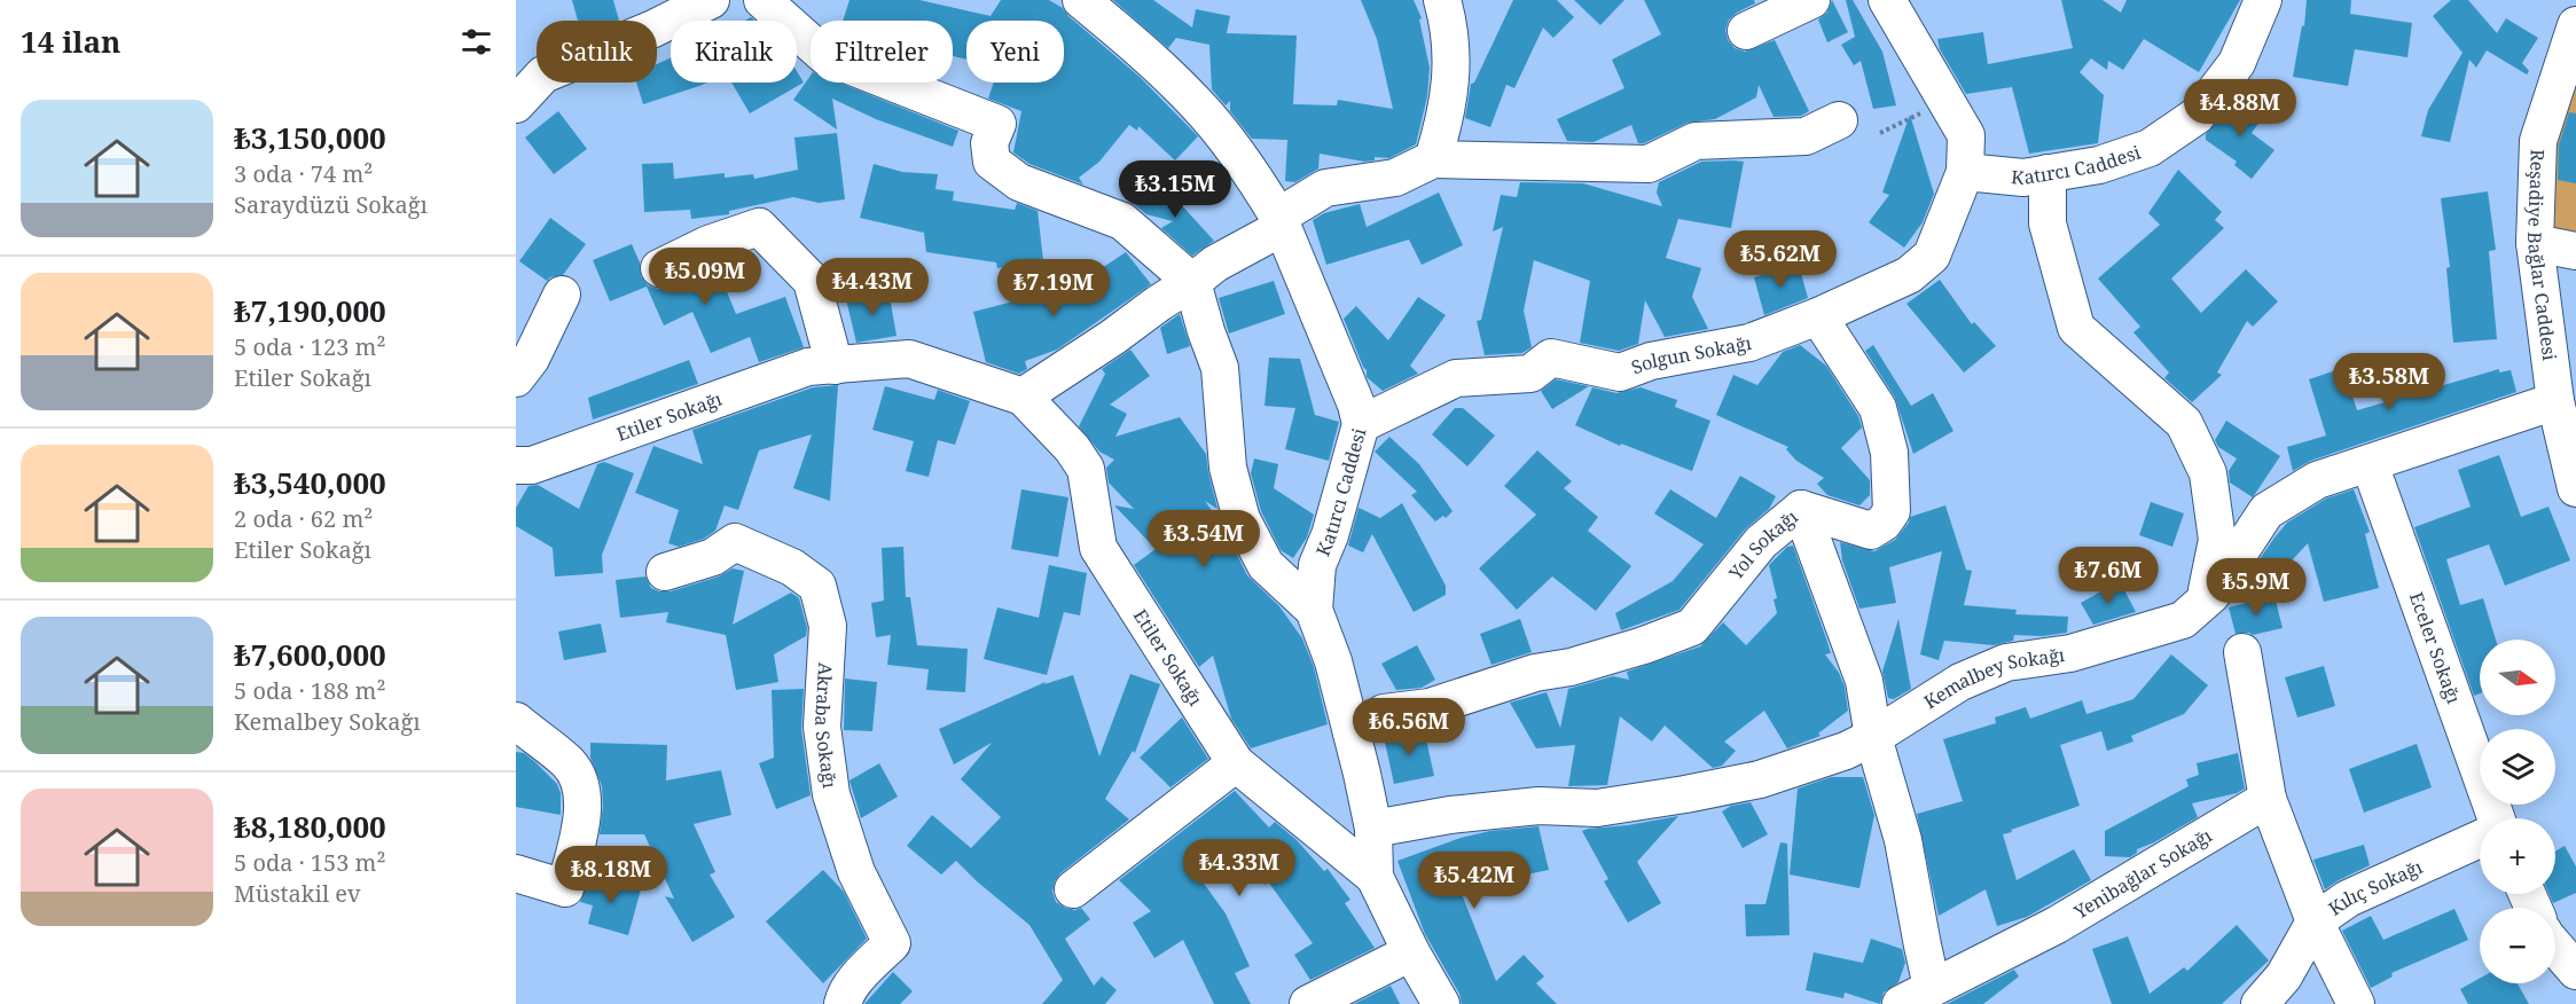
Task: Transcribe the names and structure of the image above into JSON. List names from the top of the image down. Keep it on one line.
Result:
{"streets":{"street":["Katırcı Caddesi","Reşadiye Bağlar Caddesi","Solgun Sokağı","Etiler Sokağı","Yol Sokağı","Eceler Sokağı","Kemalbey Sokağı","Akraba Sokağı","Yenibağlar Sokağı","Kılıç Sokağı"]},"crossings":[["Katırcı Caddesi","Solgun Sokağı"],["Katırcı Caddesi","Etiler Sokağı"],["Katırcı Caddesi","Yol Sokağı"],["Katırcı Caddesi","Kemalbey Sokağı"],["Reşadiye Bağlar Caddesi","Kemalbey Sokağı"],["Yol Sokağı","Kemalbey Sokağı"],["Yol Sokağı","Yenibağlar Sokağı"],["Eceler Sokağı","Kemalbey Sokağı"]],"north":"right","page":{"heading":"14 ilan","chip":["Satılık","Kiralık","Filtreler","Yeni"],"price":["₺4.88M","₺3.15M","₺5.62M","₺5.09M","₺4.43M","₺7.19M","₺3.58M","₺3.54M","₺7.6M","₺5.9M","₺6.56M","₺4.33M","₺8.18M","₺5.42M"],"list":[{"name":"₺3,150,000","note":"3 oda · 74 m² · Saraydüzü Sokağı"},{"name":"₺7,190,000","note":"5 oda · 123 m² · Etiler Sokağı"},{"name":"₺3,540,000","note":"2 oda · 62 m² · Etiler Sokağı"},{"name":"₺7,600,000","note":"5 oda · 188 m² · Kemalbey Sokağı"},{"name":"₺8,180,000","note":"5 oda · 153 m² · Müstakil ev"}],"map_buttons":["+","−"]}}
